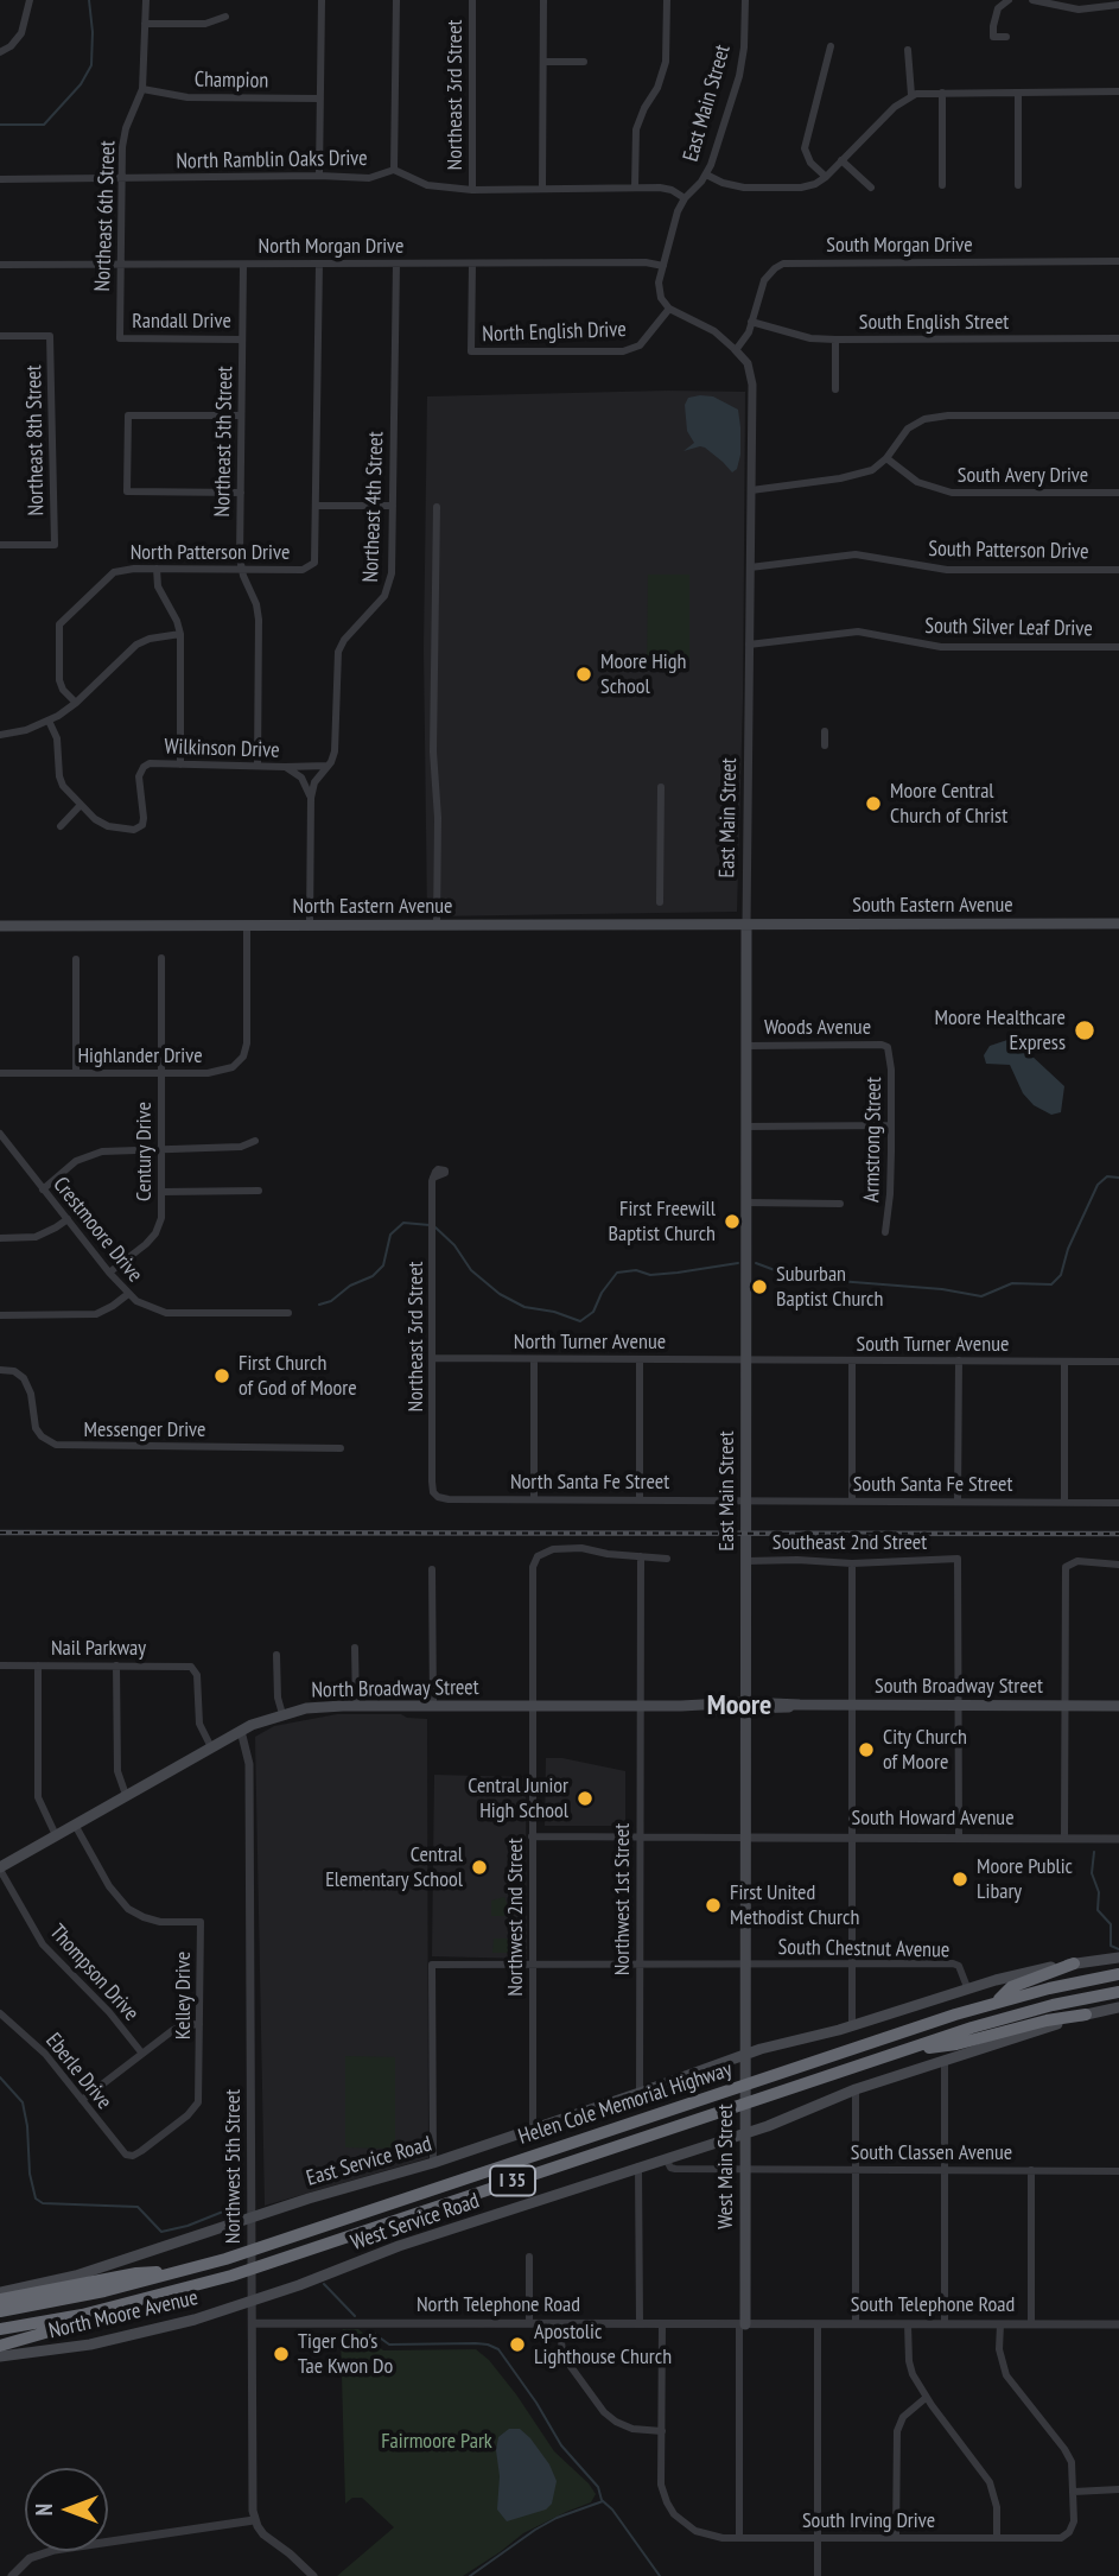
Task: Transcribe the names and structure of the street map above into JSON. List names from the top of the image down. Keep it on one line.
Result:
{"streets":{"highway":["Helen Cole Memorial Highway","I 35"],"main road":["East Main Street","South Eastern Avenue","North Eastern Avenue","South Broadway Street","North Broadway Street","East Service Road","West Main Street","West Service Road","North Moore Avenue"],"street":["Champion","Northeast 3rd Street","North Ramblin Oaks Drive","Northeast 6th Street","South Morgan Drive","North Morgan Drive","Randall Drive","South English Street","North English Drive","Northeast 8th Street","Northeast 5th Street","South Avery Drive","Northeast 4th Street","South Patterson Drive","North Patterson Drive","South Silver Leaf Drive","Wilkinson Drive","Woods Avenue","Highlander Drive","Armstrong Street","Century Drive","Crestmoore Drive","North Turner Avenue","South Turner Avenue","Messenger Drive","North Santa Fe Street","South Santa Fe Street","Southeast 2nd Street","Nail Parkway","South Howard Avenue","Northwest 1st Street","Northwest 2nd Street","South Chestnut Avenue","Thompson Drive","Kelley Drive","Eberle Drive","South Classen Avenue","Northwest 5th Street","North Telephone Road","South Telephone Road","South Irving Drive"]},"crossings":[["Champion","Northeast 6th Street"],["Northeast 3rd Street","North Ramblin Oaks Drive"],["Northeast 3rd Street","North Turner Avenue"],["Northeast 3rd Street","North Santa Fe Street"],["East Main Street","North Ramblin Oaks Drive"],["East Main Street","South Morgan Drive"],["East Main Street","North Morgan Drive"],["East Main Street","North English Drive"],["East Main Street","South Patterson Drive"],["East Main Street","South Silver Leaf Drive"],["East Main Street","South Eastern Avenue"],["East Main Street","North Eastern Avenue"],["East Main Street","Woods Avenue"],["East Main Street","North Turner Avenue"],["East Main Street","South Turner Avenue"],["East Main Street","North Santa Fe Street"],["East Main Street","South Santa Fe Street"],["East Main Street","Southeast 2nd Street"],["East Main Street","South Broadway Street"],["East Main Street","North Broadway Street"],["East Main Street","West Main Street"],["North Ramblin Oaks Drive","Northeast 6th Street"],["Northeast 6th Street","North Morgan Drive"],["Northeast 6th Street","Randall Drive"],["South Morgan Drive","South English Street"],["North Morgan Drive","North English Drive"],["North Morgan Drive","Northeast 5th Street"],["North Morgan Drive","Northeast 4th Street"],["North Morgan Drive","North Patterson Drive"],["Randall Drive","Northeast 5th Street"],["Northeast 5th Street","North Patterson Drive"],["Northeast 5th Street","Wilkinson Drive"],["Northeast 4th Street","Wilkinson Drive"],["Northeast 4th Street","North Eastern Avenue"],["South Eastern Avenue","North Eastern Avenue"],["North Eastern Avenue","Highlander Drive"],["Woods Avenue","Armstrong Street"],["Highlander Drive","Century Drive"],["Century Drive","Crestmoore Drive"],["North Turner Avenue","South Turner Avenue"],["North Santa Fe Street","South Santa Fe Street"],["Southeast 2nd Street","South Broadway Street"],["Nail Parkway","North Broadway Street"],["South Broadway Street","North Broadway Street"],["South Broadway Street","West Main Street"],["North Broadway Street","Northwest 1st Street"],["North Broadway Street","Northwest 2nd Street"],["North Broadway Street","Thompson Drive"],["North Broadway Street","Kelley Drive"],["North Broadway Street","Northwest 5th Street"],["North Broadway Street","West Main Street"],["South Howard Avenue","West Main Street"],["Northwest 1st Street","Northwest 2nd Street"],["Northwest 1st Street","South Chestnut Avenue"],["Northwest 1st Street","East Service Road"],["Northwest 2nd Street","South Chestnut Avenue"],["Northwest 2nd Street","East Service Road"],["South Chestnut Avenue","East Service Road"],["South Chestnut Avenue","West Main Street"],["Kelley Drive","Eberle Drive"],["South Classen Avenue","West Main Street"],["South Classen Avenue","West Service Road"],["East Service Road","Northwest 5th Street"],["East Service Road","West Main Street"],["Northwest 5th Street","West Service Road"],["Northwest 5th Street","North Telephone Road"],["Northwest 5th Street","North Moore Avenue"],["West Main Street","West Service Road"],["West Main Street","North Telephone Road"],["West Main Street","South Telephone Road"],["West Main Street","South Irving Drive"],["West Service Road","North Moore Avenue"],["North Telephone Road","South Telephone Road"]],"districts":["Moore"],"parks":["Fairmoore Park"],"places":["Moore High School","Moore Central Church of Christ","Moore Healthcare Express","First Freewill Baptist Church","Suburban Baptist Church","First Church of God of Moore","City Church of Moore","Central Junior High School","Central Elementary School","Moore Public Libary","First United Methodist Church","Apostolic Lighthouse Church","Tiger Cho's Tae Kwon Do"],"north":"left"}
